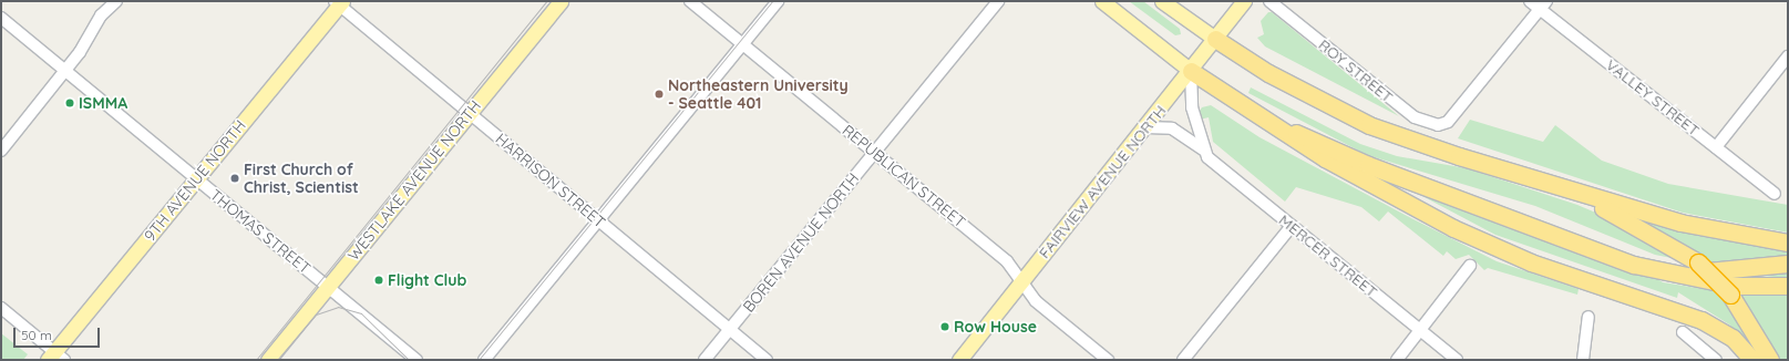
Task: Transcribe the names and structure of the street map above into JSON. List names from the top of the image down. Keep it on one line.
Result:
{"streets":{"main road":["9TH AVENUE NORTH","WESTLAKE AVENUE NORTH","FAIRVIEW AVENUE NORTH"],"street":["ROY STREET","VALLEY STREET","REPUBLICAN STREET","HARRISON STREET","THOMAS STREET","BOREN AVENUE NORTH","MERCER STREET"]},"crossings":[["ROY STREET","VALLEY STREET"],["REPUBLICAN STREET","FAIRVIEW AVENUE NORTH"],["REPUBLICAN STREET","BOREN AVENUE NORTH"],["9TH AVENUE NORTH","HARRISON STREET"],["9TH AVENUE NORTH","THOMAS STREET"],["WESTLAKE AVENUE NORTH","HARRISON STREET"],["WESTLAKE AVENUE NORTH","THOMAS STREET"],["HARRISON STREET","BOREN AVENUE NORTH"],["FAIRVIEW AVENUE NORTH","MERCER STREET"]],"places":["Northeastern University - Seattle 401","ISMMA","First Church of Christ, Scientist","Flight Club","Row House"],"scale_bar":"50 m"}
